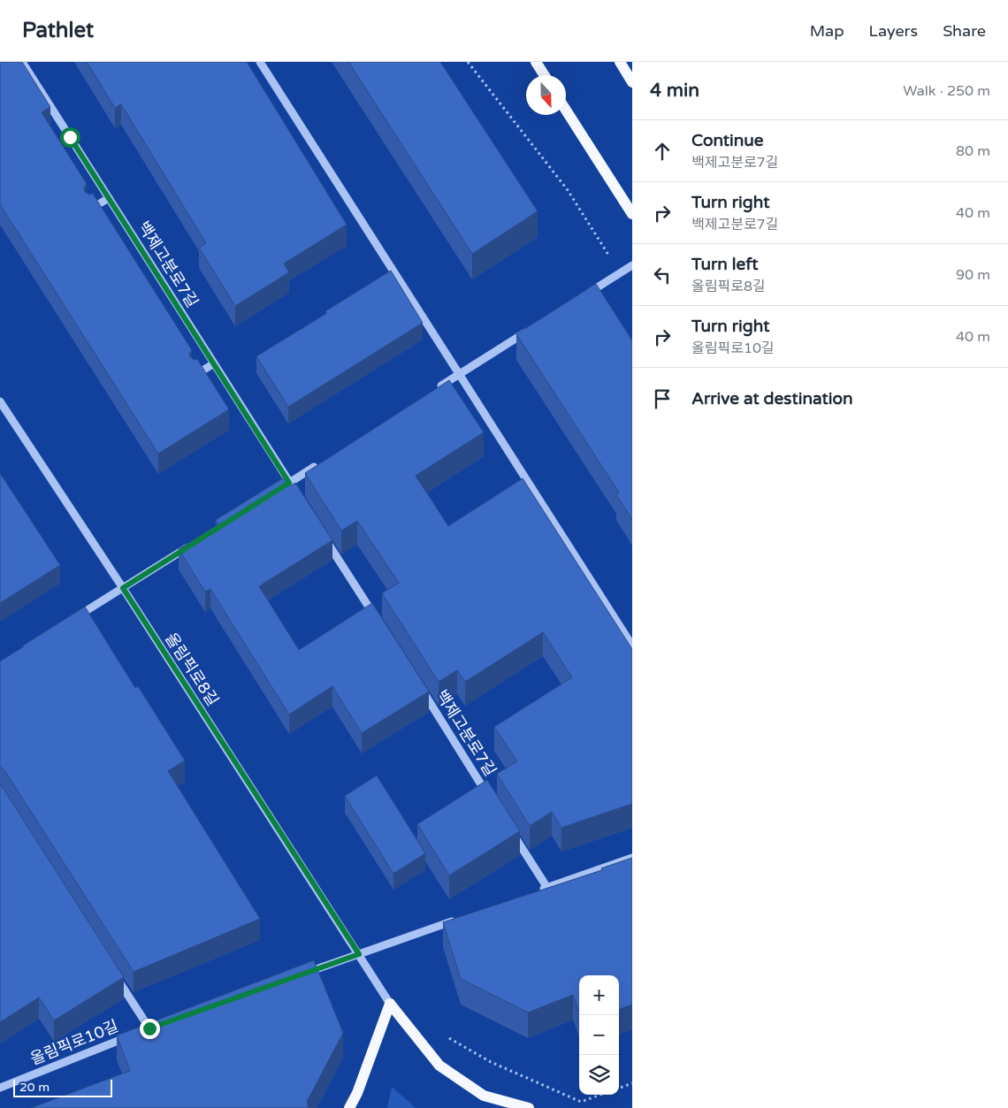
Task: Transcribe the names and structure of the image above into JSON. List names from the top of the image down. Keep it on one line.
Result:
{"streets":{"street":["백제고분로7길","올림픽로8길","올림픽로10길"]},"scale_bar":"20 m","north":"bottom","page":{"header":"Pathlet","nav":["Map","Layers","Share"],"heading":["4 min","Walk · 250 m"],"list":[["Continue","백제고분로7길","80 m"],["Turn right","백제고분로7길","40 m"],["Turn left","올림픽로8길","90 m"],["Turn right","올림픽로10길","40 m"],"Arrive at destination"],"map_buttons":["+","−"],"scale":"20 m"}}
